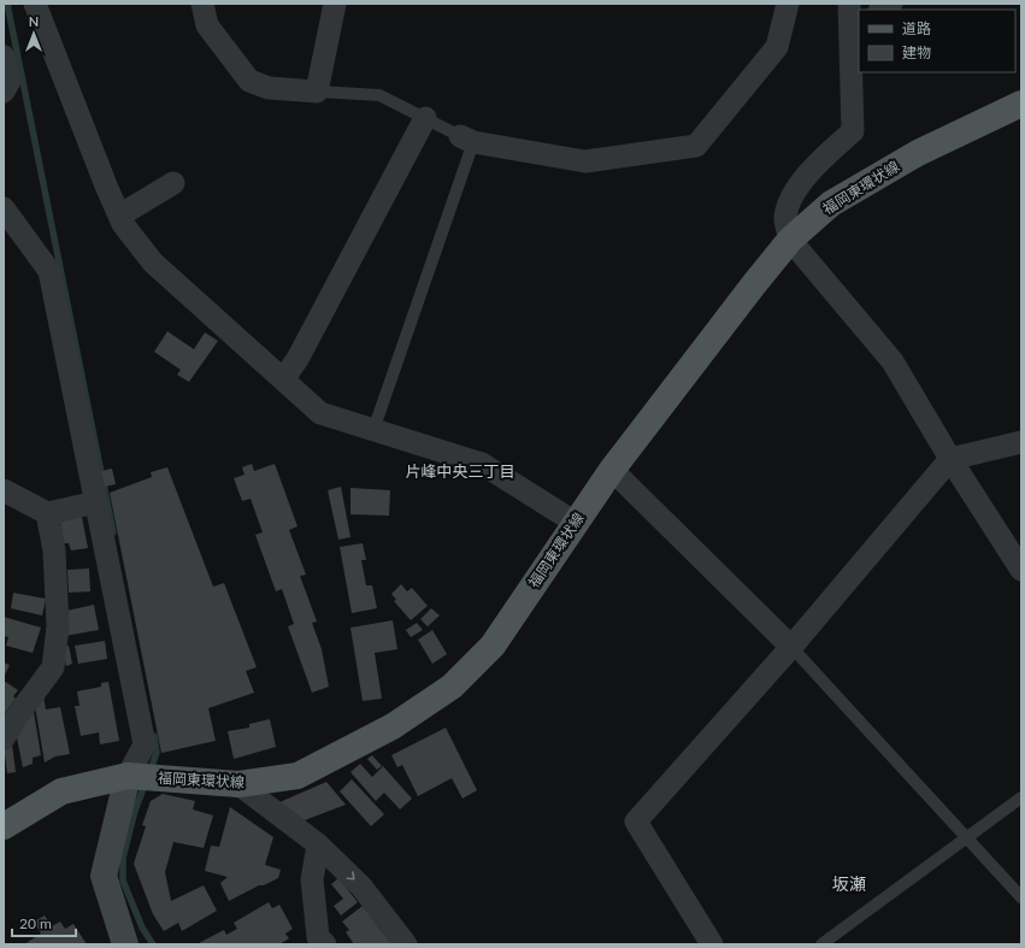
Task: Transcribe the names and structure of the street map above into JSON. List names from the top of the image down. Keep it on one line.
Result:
{"streets":{"main road":["福岡東環状線"]},"districts":["片峰中央三丁目","坂瀬"],"legend":["道路","建物"],"scale_bar":"20 m","north":"top"}
